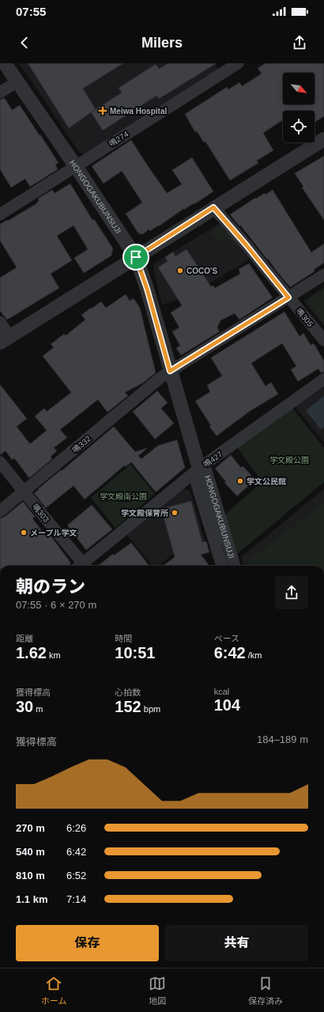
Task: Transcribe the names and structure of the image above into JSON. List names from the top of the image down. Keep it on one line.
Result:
{"streets":{"street":["鳴274","HONGOGAKUBUNSUJI","鳴305","鳴332","鳴427","鳴303"]},"crossings":[["鳴274","HONGOGAKUBUNSUJI"],["HONGOGAKUBUNSUJI","鳴332"],["HONGOGAKUBUNSUJI","鳴427"],["鳴305","鳴332"],["鳴332","鳴303"],["鳴427","鳴303"]],"parks":["学文殿公園","学文殿南公園"],"places":{"health":["Meiwa Hospital"],"other":["COCO'S","学文公民館","学文殿保育所","メープル学文"]},"north":"bottom right","page":{"status":"07:55","header":"Milers","heading":["朝のラン","07:55 · 6 × 270 m"],"stats":[["距離","1.62 km"],["時間","10:51"],["ペース","6:42 /km"],["獲得標高","30 m"],["心拍数","152 bpm"],["kcal","104"]],"chart":["獲得標高","184–189 m"],"list":[{"name":"270 m","note":"6:26"},{"name":"540 m","note":"6:42"},{"name":"810 m","note":"6:52"},{"name":"1.1 km","note":"7:14"}],"buttons":["保存","共有"],"tabs":["ホーム","地図","保存済み"]}}
